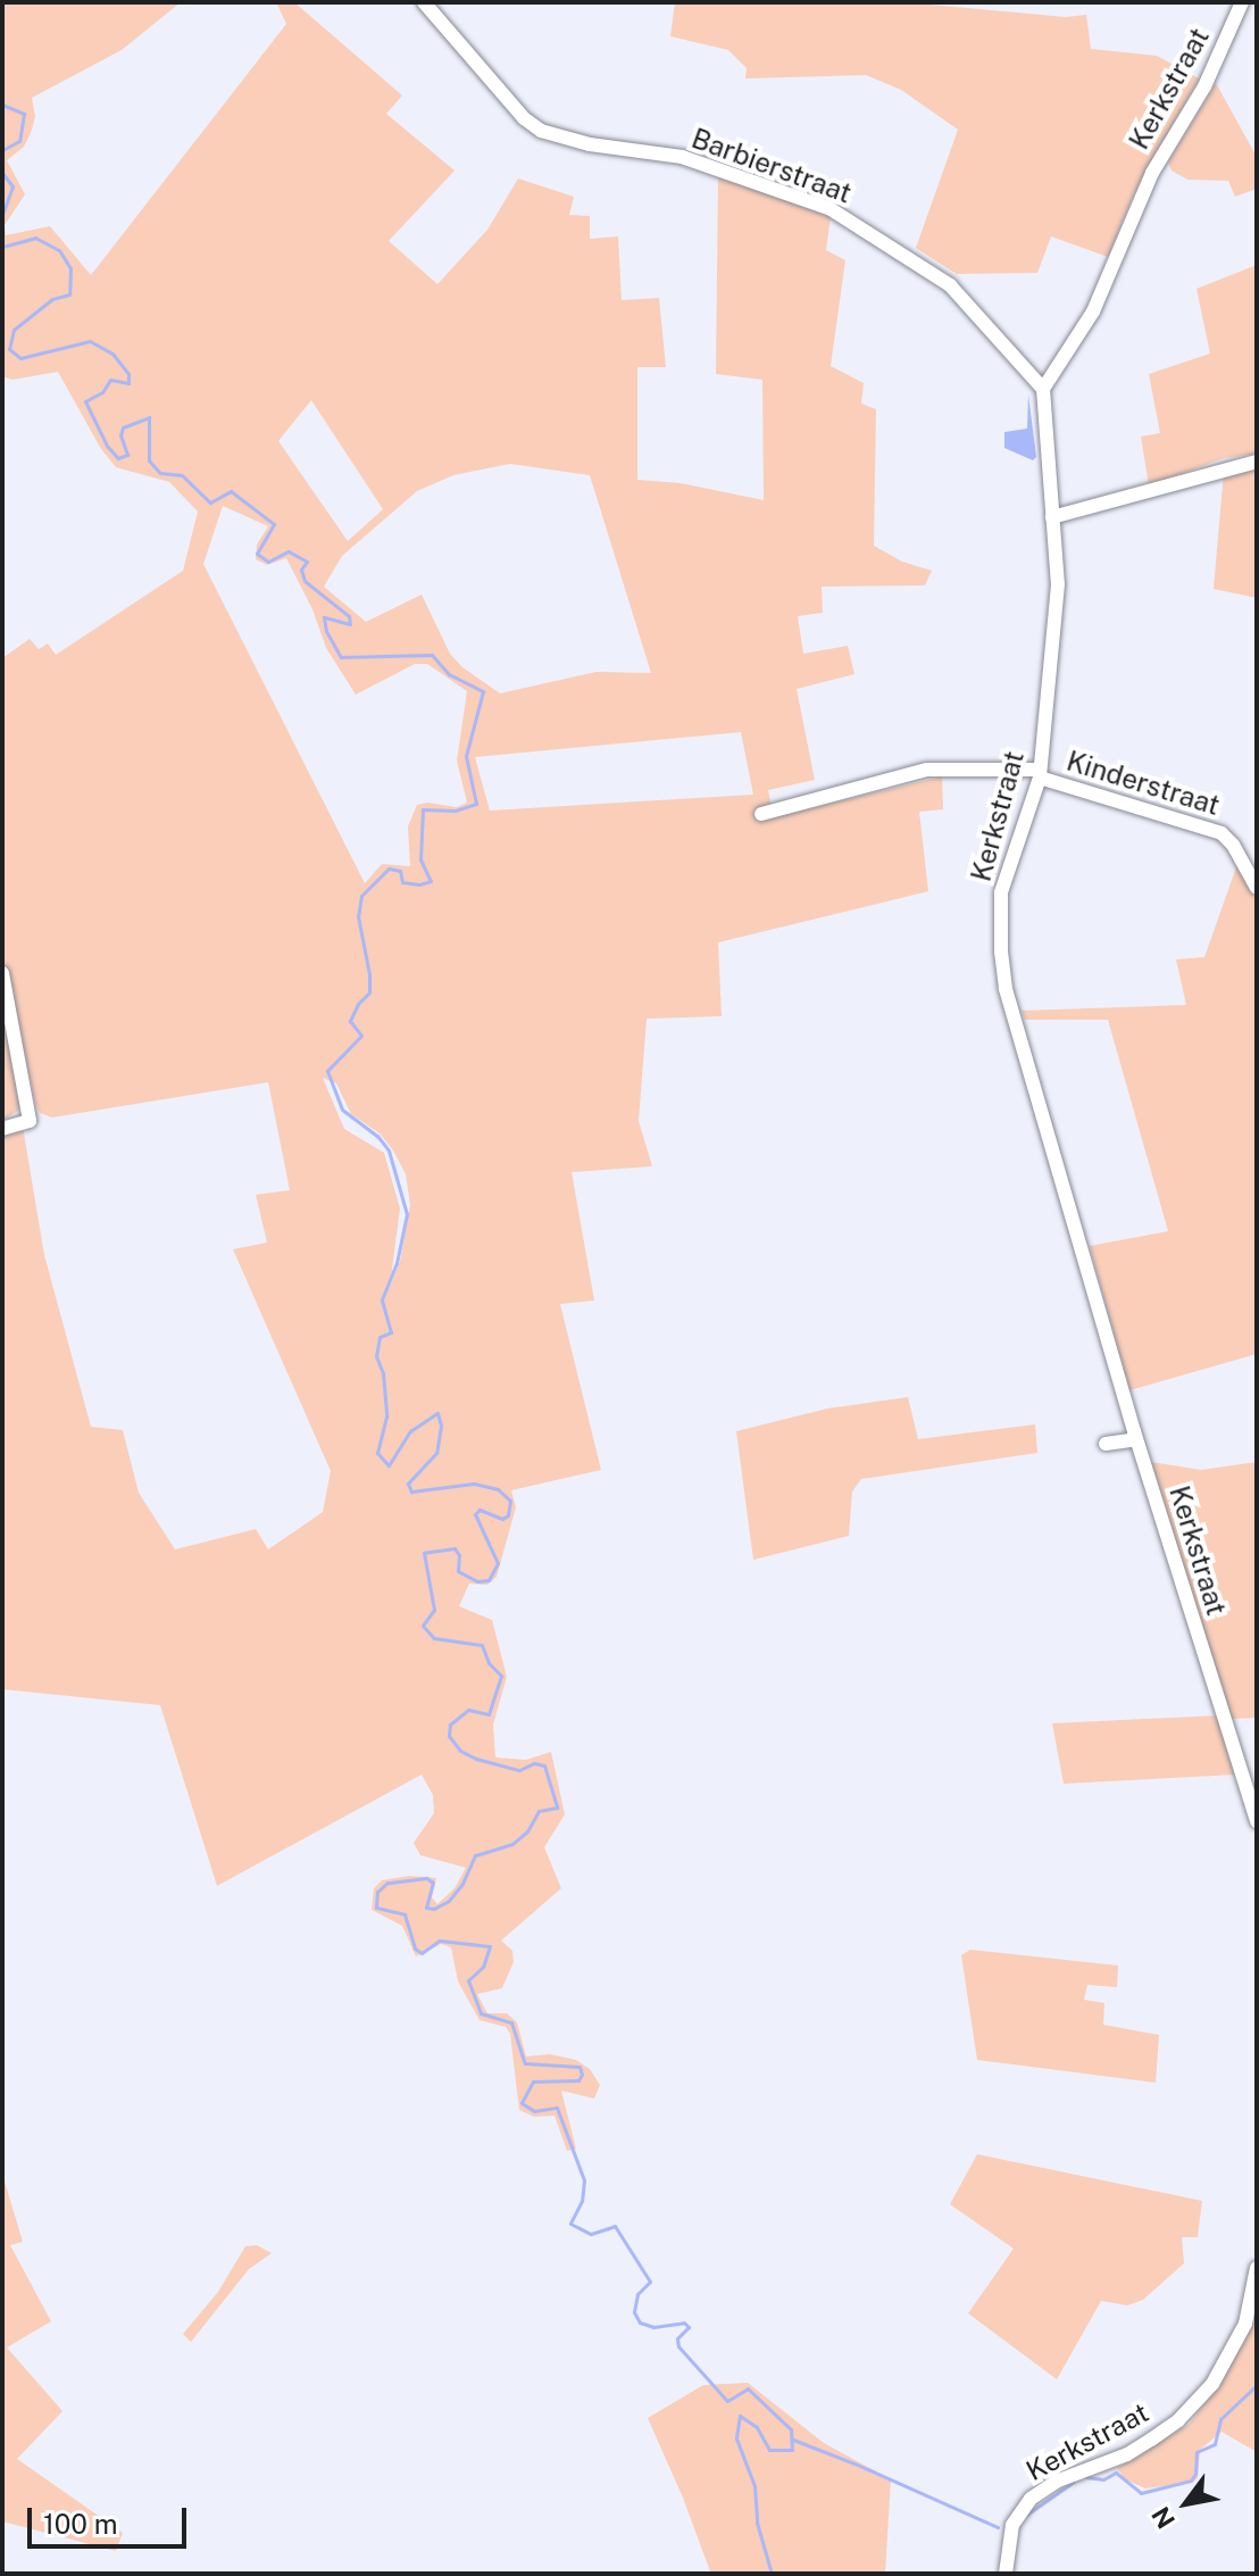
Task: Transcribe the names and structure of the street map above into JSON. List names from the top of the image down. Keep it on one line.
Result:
{"streets":{"street":["Kerkstraat","Barbierstraat","Kinderstraat"]},"crossings":[["Kerkstraat","Barbierstraat"],["Kerkstraat","Kinderstraat"]],"scale_bar":"100 m","north":"bottom left"}
